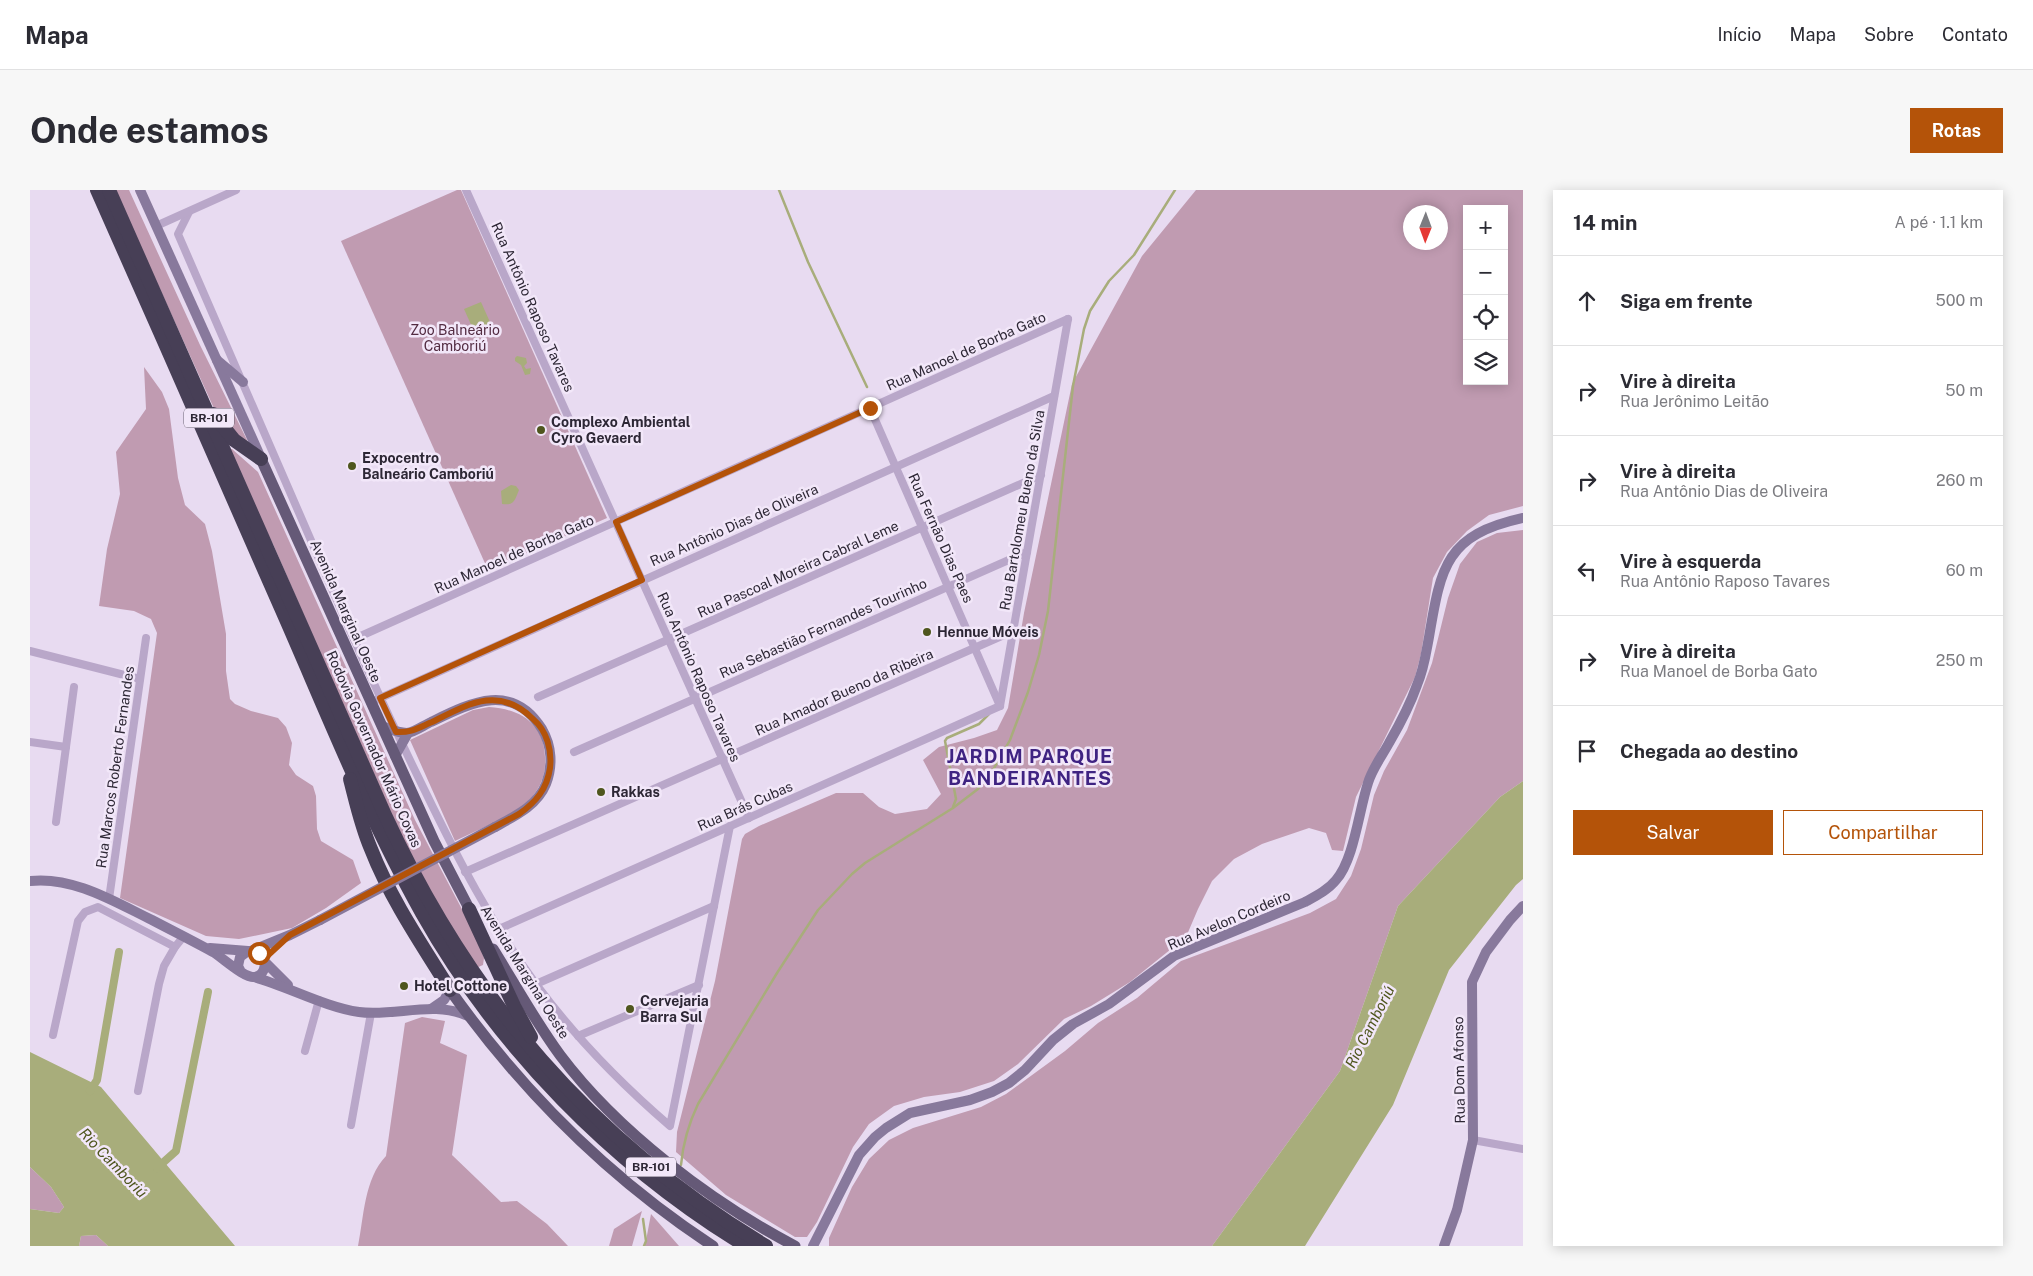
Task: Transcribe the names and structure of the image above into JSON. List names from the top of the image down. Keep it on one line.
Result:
{"streets":{"highway":["BR-101","Rodovia Governador Mário Covas"],"main road":["Avenida Marginal Oeste","Rua Avelon Cordeiro","Rua Dom Afonso"],"street":["Rua Antônio Raposo Tavares","Rua Manoel de Borba Gato","Rua Bartolomeu Bueno da Silva","Rua Antônio Dias de Oliveira","Rua Fernão Dias Paes","Rua Pascoal Moreira Cabral Leme","Rua Sebastião Fernandes Tourinho","Rua Amador Bueno da Ribeira","Rua Marcos Roberto Fernandes","Rua Brás Cubas"]},"crossings":[["Rua Antônio Raposo Tavares","Rua Manoel de Borba Gato"],["Rua Antônio Raposo Tavares","Rua Antônio Dias de Oliveira"],["Rua Antônio Raposo Tavares","Rua Pascoal Moreira Cabral Leme"],["Rua Antônio Raposo Tavares","Rua Sebastião Fernandes Tourinho"],["Rua Antônio Raposo Tavares","Rua Amador Bueno da Ribeira"],["Rua Antônio Raposo Tavares","Rua Brás Cubas"],["Rua Manoel de Borba Gato","Rua Bartolomeu Bueno da Silva"],["Rua Manoel de Borba Gato","Rua Fernão Dias Paes"],["Rua Bartolomeu Bueno da Silva","Rua Antônio Dias de Oliveira"],["Rua Bartolomeu Bueno da Silva","Rua Fernão Dias Paes"],["Rua Bartolomeu Bueno da Silva","Rua Pascoal Moreira Cabral Leme"],["Rua Bartolomeu Bueno da Silva","Rua Sebastião Fernandes Tourinho"],["Rua Bartolomeu Bueno da Silva","Rua Amador Bueno da Ribeira"],["Rua Bartolomeu Bueno da Silva","Rua Brás Cubas"],["Rua Antônio Dias de Oliveira","Rua Fernão Dias Paes"],["Rua Antônio Dias de Oliveira","Avenida Marginal Oeste"],["Rua Fernão Dias Paes","Rua Pascoal Moreira Cabral Leme"],["Rua Fernão Dias Paes","Rua Sebastião Fernandes Tourinho"],["Rua Fernão Dias Paes","Rua Amador Bueno da Ribeira"],["Rua Fernão Dias Paes","Rua Brás Cubas"]],"districts":["JARDIM PARQUE BANDEIRANTES"],"water":["Rio Camboriú"],"parks":["Zoo Balneário Camboriú"],"places":["Complexo Ambiental Cyro Gevaerd","Expocentro Balneário Camboriú","Hennue Móveis","Rakkas","Hotel Cottone","Cervejaria Barra Sul"],"north":"bottom","page":{"header":"Mapa","nav":["Início","Mapa","Sobre","Contato"],"buttons":["Rotas",["Salvar","Compartilhar"]],"title":"Onde estamos","heading":["14 min","A pé · 1.1 km"],"map_buttons":["+","−"],"list":[["Siga em frente","500 m"],["Vire à direita","Rua Jerônimo Leitão","50 m"],["Vire à direita","Rua Antônio Dias de Oliveira","260 m"],["Vire à esquerda","Rua Antônio Raposo Tavares","60 m"],["Vire à direita","Rua Manoel de Borba Gato","250 m"],"Chegada ao destino"]}}
